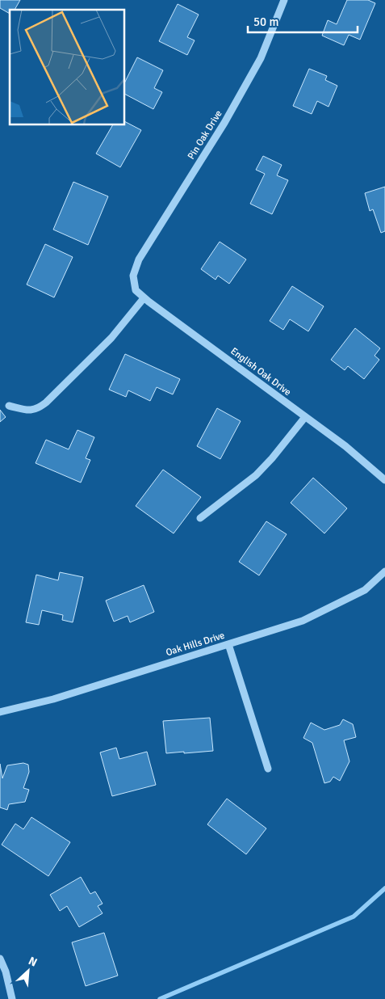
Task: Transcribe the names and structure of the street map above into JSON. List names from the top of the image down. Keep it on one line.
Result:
{"streets":{"street":["Pin Oak Drive","English Oak Drive","Oak Hills Drive"]},"crossings":[["Pin Oak Drive","English Oak Drive"]],"scale_bar":"50 m","north":"top right"}
